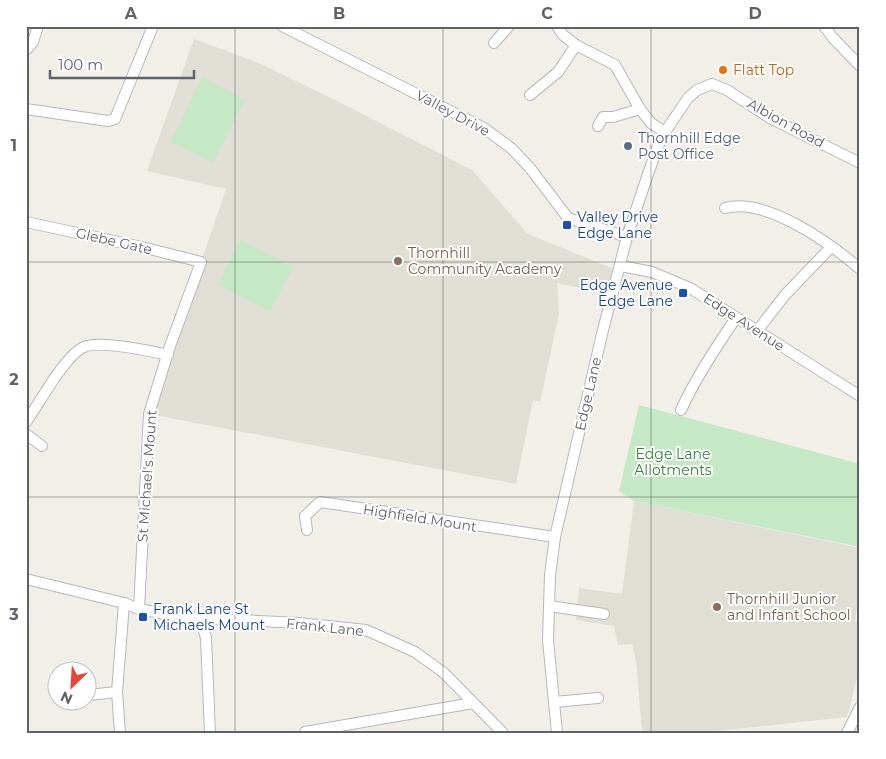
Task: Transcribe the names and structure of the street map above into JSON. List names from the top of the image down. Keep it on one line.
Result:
{"streets":{"street":["Valley Drive","Albion Road","Glebe Gate","Edge Avenue","Edge Lane","St Michael's Mount","Highfield Mount","Frank Lane"]},"crossings":[["Valley Drive","Edge Lane"],["Albion Road","Edge Lane"],["Glebe Gate","St Michael's Mount"],["Edge Avenue","Edge Lane"],["Edge Lane","Highfield Mount"],["St Michael's Mount","Frank Lane"]],"parks":["Edge Lane Allotments"],"places":{"other":["Flatt Top","Thornhill Edge Post Office","Thornhill Community Academy","Thornhill Junior and Infant School"],"transit":["Valley Drive Edge Lane","Edge Avenue Edge Lane","Frank Lane St Michaels Mount"]},"scale_bar":"100 m","north":"bottom left","grid":{"columns":["A","B","C","D"],"rows":["1","2","3"]}}
